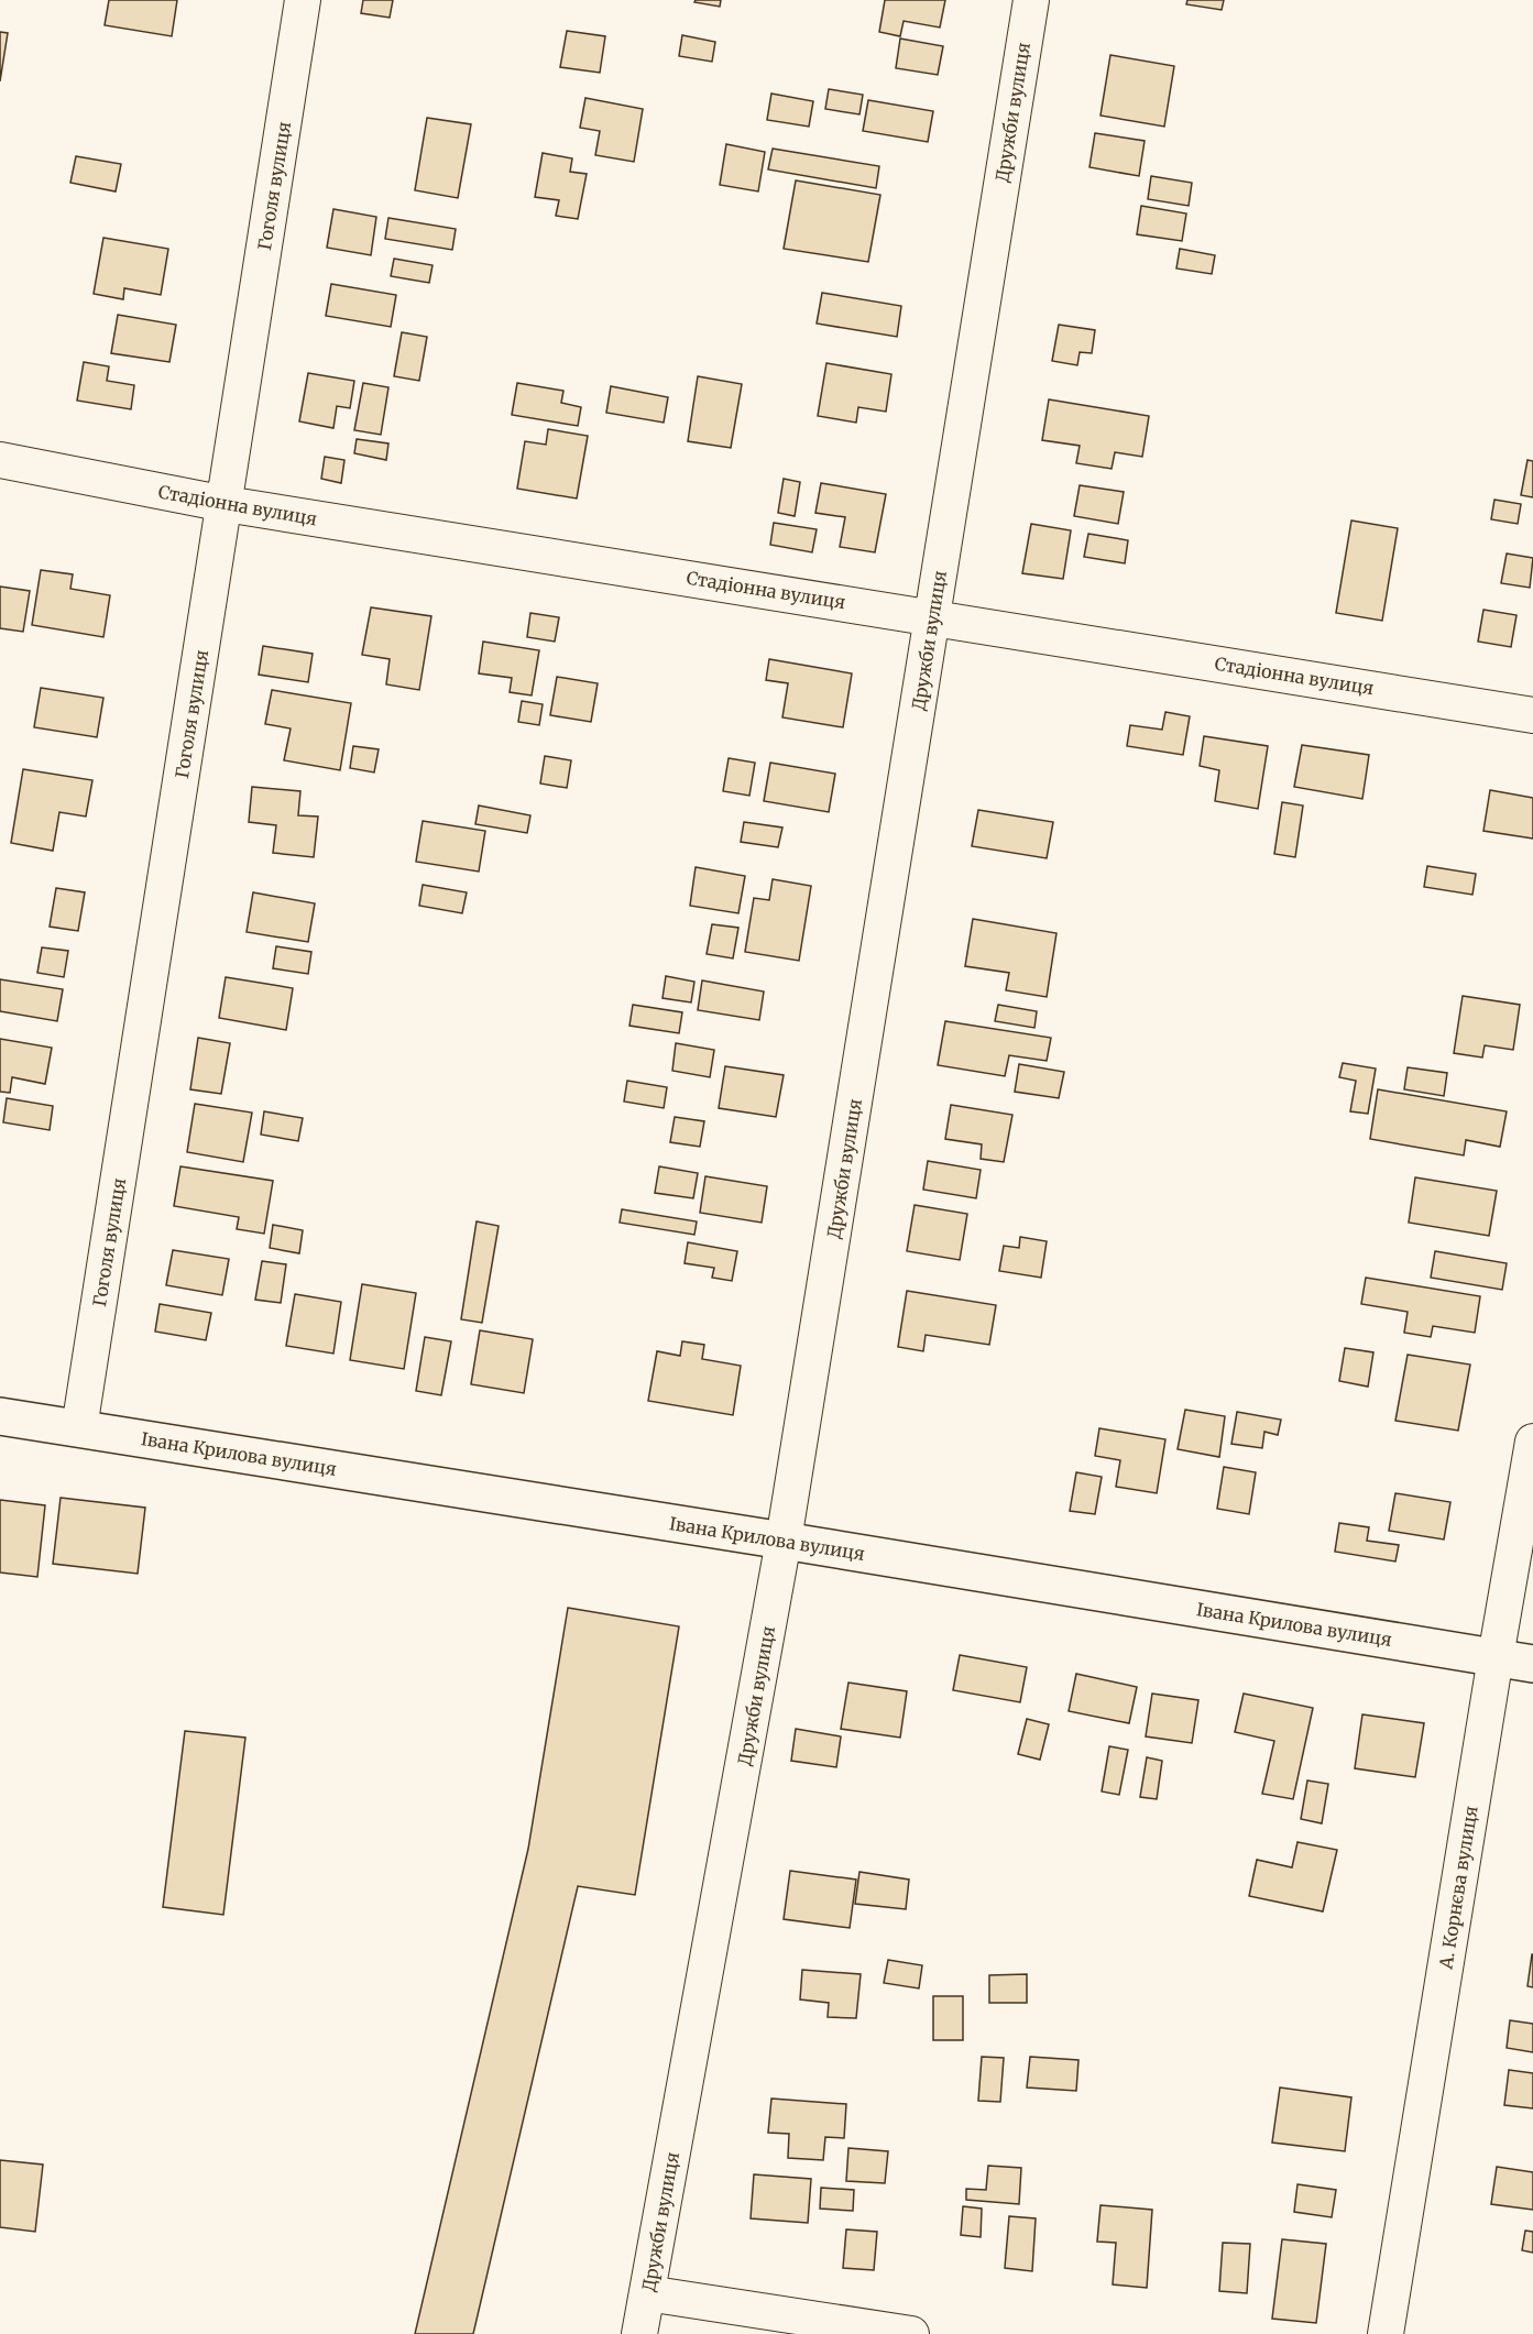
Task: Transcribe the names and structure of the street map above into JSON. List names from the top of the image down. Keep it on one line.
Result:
{"streets":{"street":["Дружби вулиця","Гоголя вулиця","Стадіонна вулиця","Івана Крилова вулиця","А. Корнєва вулиця"]},"crossings":[["Дружби вулиця","Стадіонна вулиця"],["Дружби вулиця","Івана Крилова вулиця"],["Гоголя вулиця","Стадіонна вулиця"],["Гоголя вулиця","Івана Крилова вулиця"],["Івана Крилова вулиця","А. Корнєва вулиця"]]}
